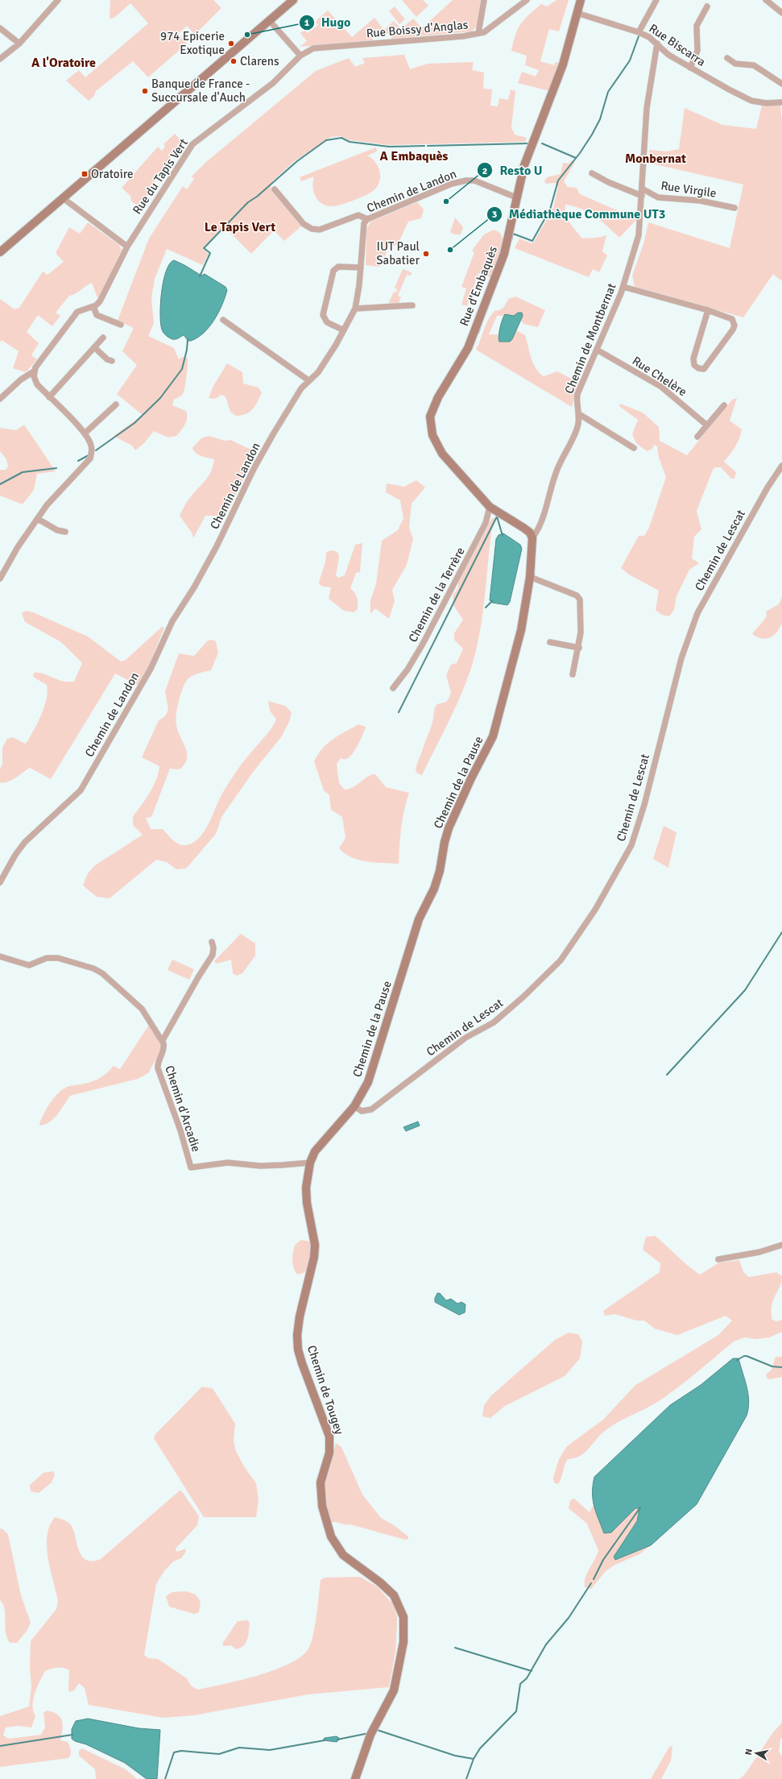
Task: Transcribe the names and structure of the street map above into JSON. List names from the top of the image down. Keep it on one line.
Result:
{"streets":{"street":["Rue Boissy d'Anglas","Rue Biscarra","Rue du Tapis Vert","Rue Virgile","Chemin de Landon","Rue d'Embaquès","Chemin de Montbernat","Rue Chelère","Chemin de Lescat","Chemin de la Terrère","Chemin de la Pause","Chemin d'Arcadie","Chemin de Tougey"]},"crossings":[["Rue Boissy d'Anglas","Rue du Tapis Vert"],["Rue Biscarra","Rue d'Embaquès"],["Rue Biscarra","Chemin de Montbernat"],["Rue Virgile","Chemin de Montbernat"],["Chemin de Landon","Rue d'Embaquès"],["Rue d'Embaquès","Chemin de Montbernat"],["Rue d'Embaquès","Chemin de la Terrère"],["Rue d'Embaquès","Chemin de la Pause"],["Chemin de Montbernat","Rue Chelère"],["Chemin de Montbernat","Chemin de la Pause"],["Chemin de Lescat","Chemin de la Pause"],["Chemin de la Pause","Chemin d'Arcadie"],["Chemin de la Pause","Chemin de Tougey"],["Chemin d'Arcadie","Chemin de Tougey"]],"districts":["A l'Oratoire","A Embaquès","Monbernat","Le Tapis Vert"],"places":{"other":["Hugo","974 Epicerie Exotique","Clarens","Banque de France - Succursale d'Auch","Resto U","Médiathèque Commune UT3","IUT Paul Sabatier"],"transit":["Oratoire"]},"north":"left"}
